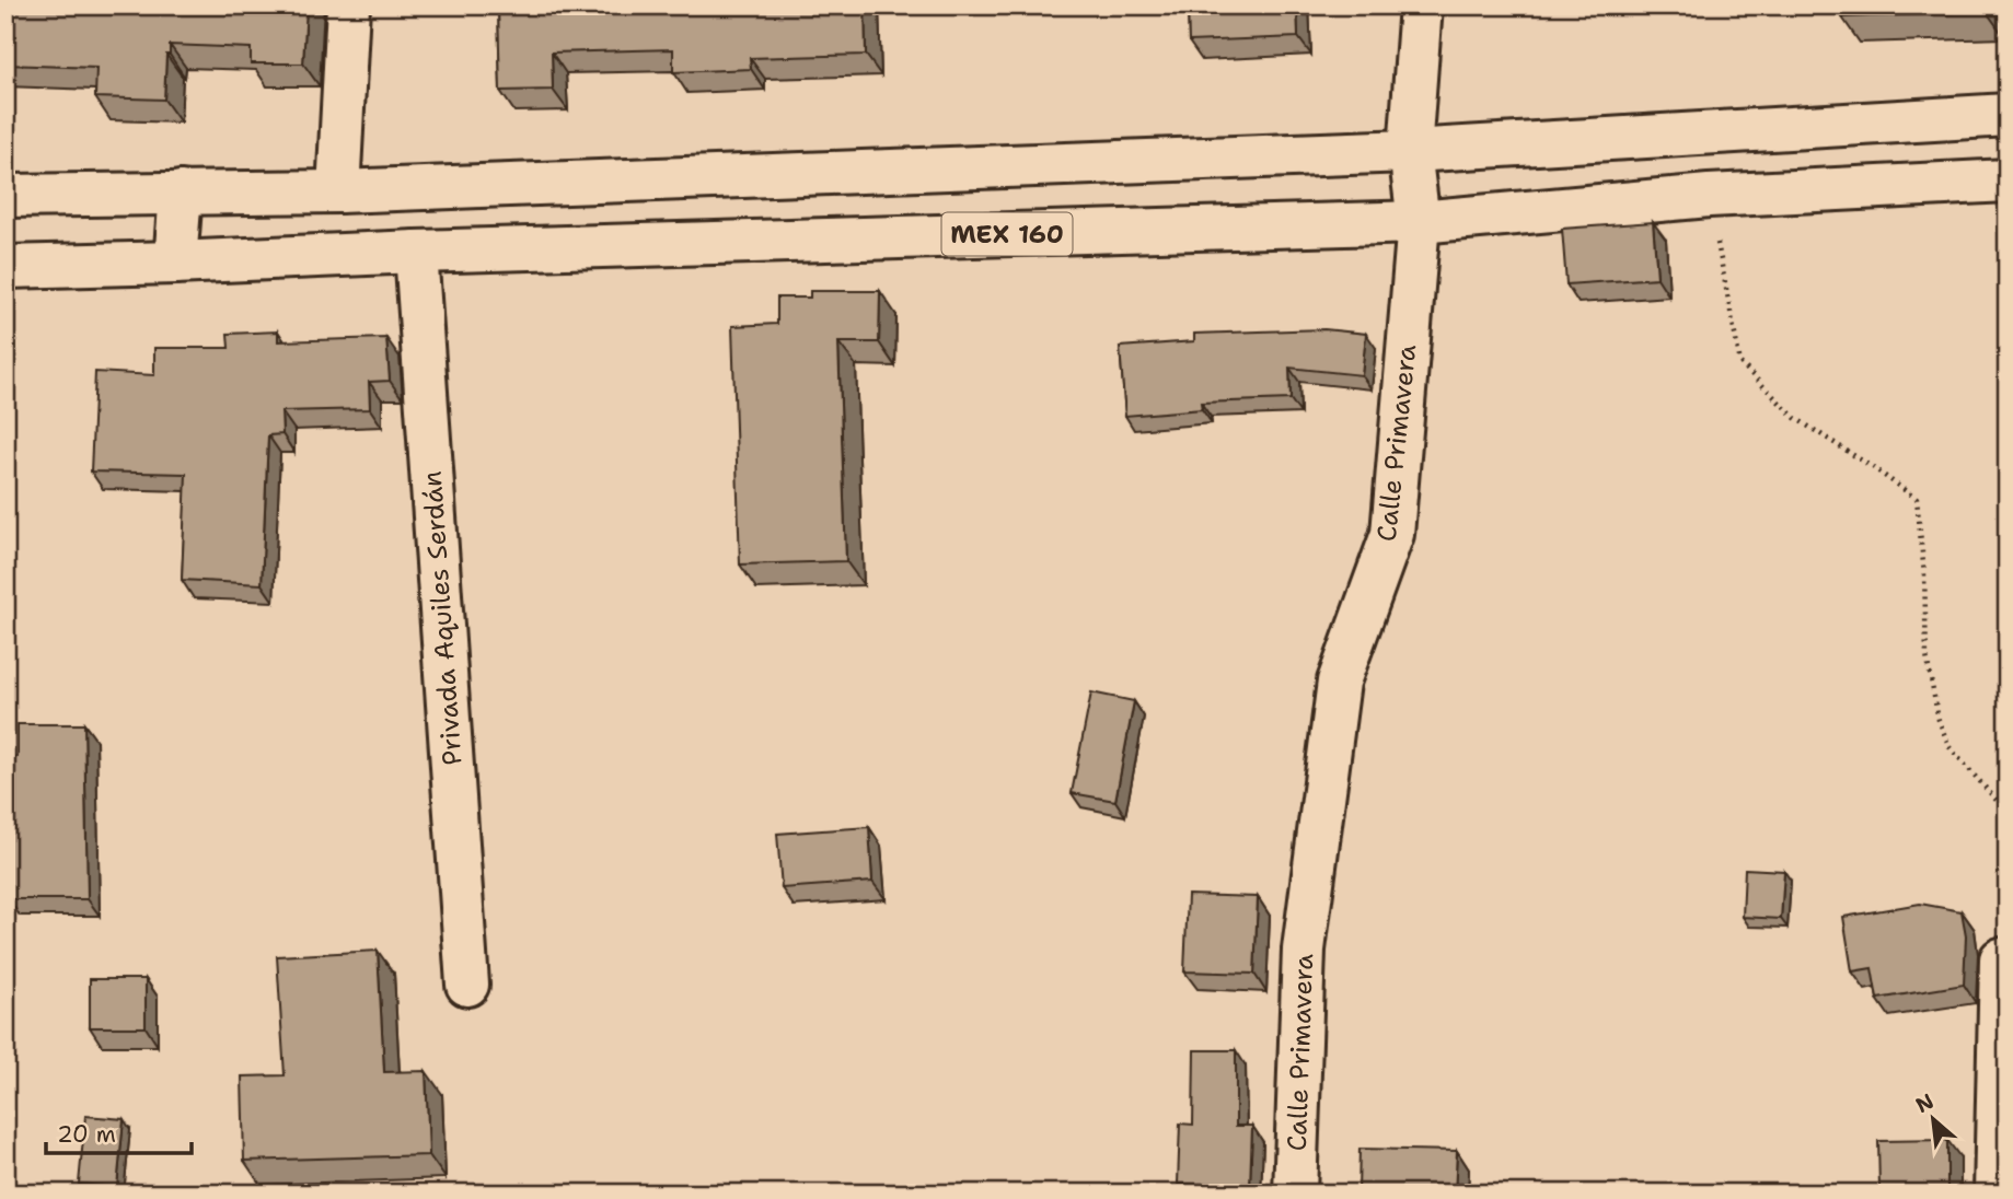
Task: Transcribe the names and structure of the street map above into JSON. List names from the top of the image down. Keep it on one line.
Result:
{"streets":{"main road":["MEX 160","Calle Primavera","Privada Aquiles Serdán"]},"crossings":[["MEX 160","Calle Primavera"],["MEX 160","Privada Aquiles Serdán"]],"scale_bar":"20 m","north":"top left"}
